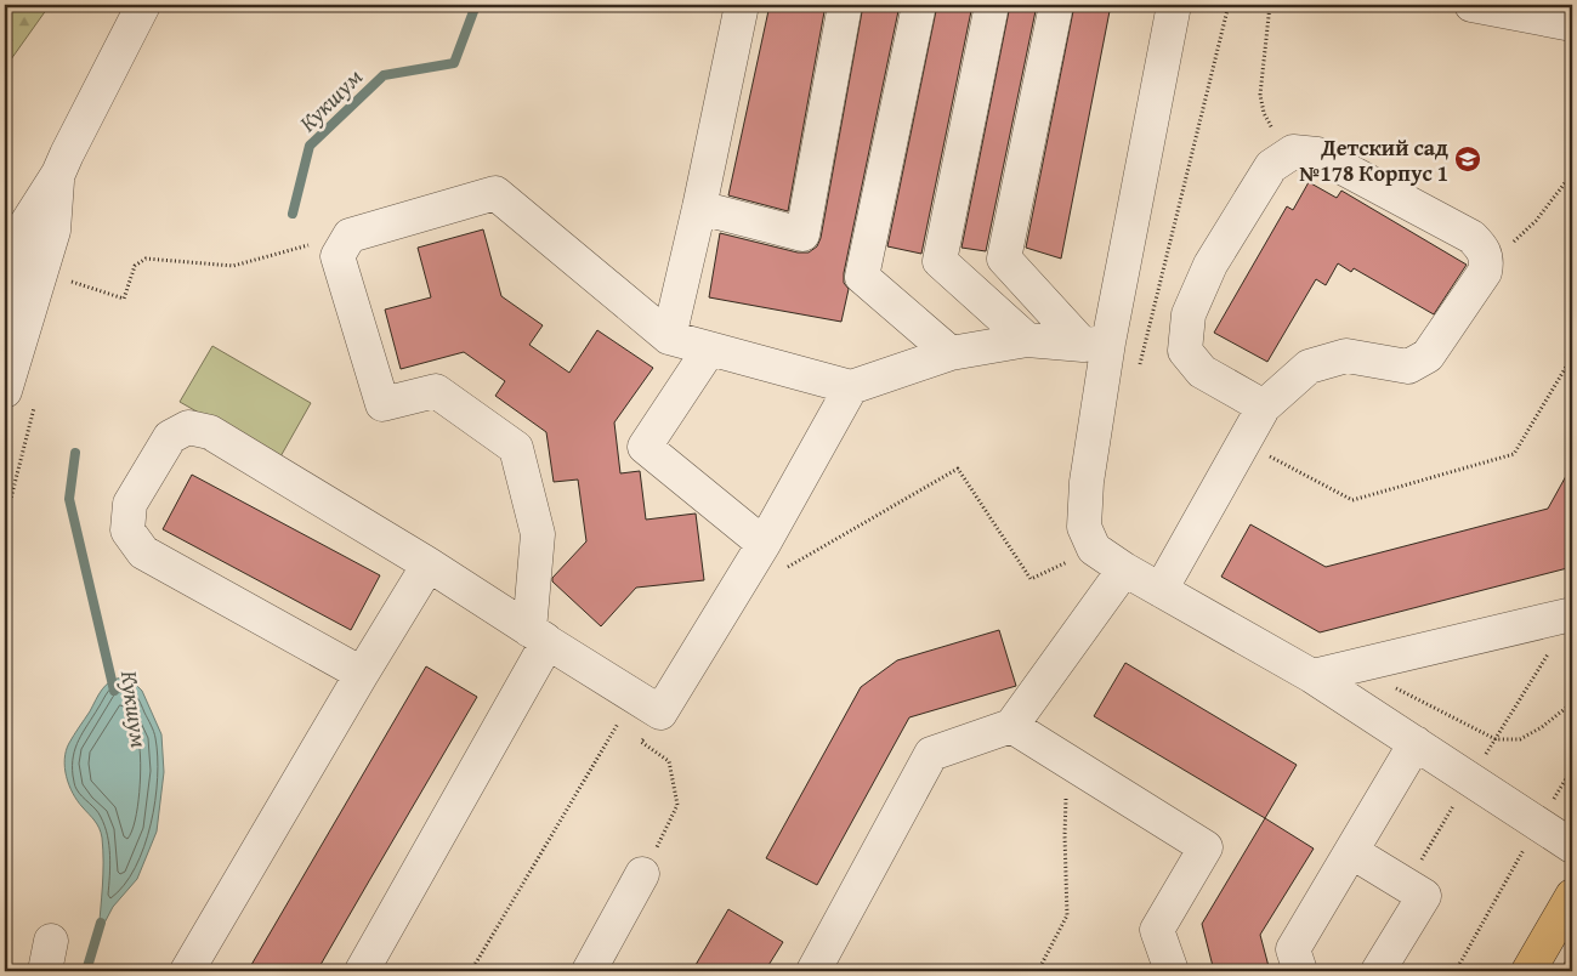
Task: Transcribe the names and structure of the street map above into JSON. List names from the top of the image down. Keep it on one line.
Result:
{"water":["Кукшум"],"places":{"school or university":["Детский сад №178 Корпус 1"]}}
